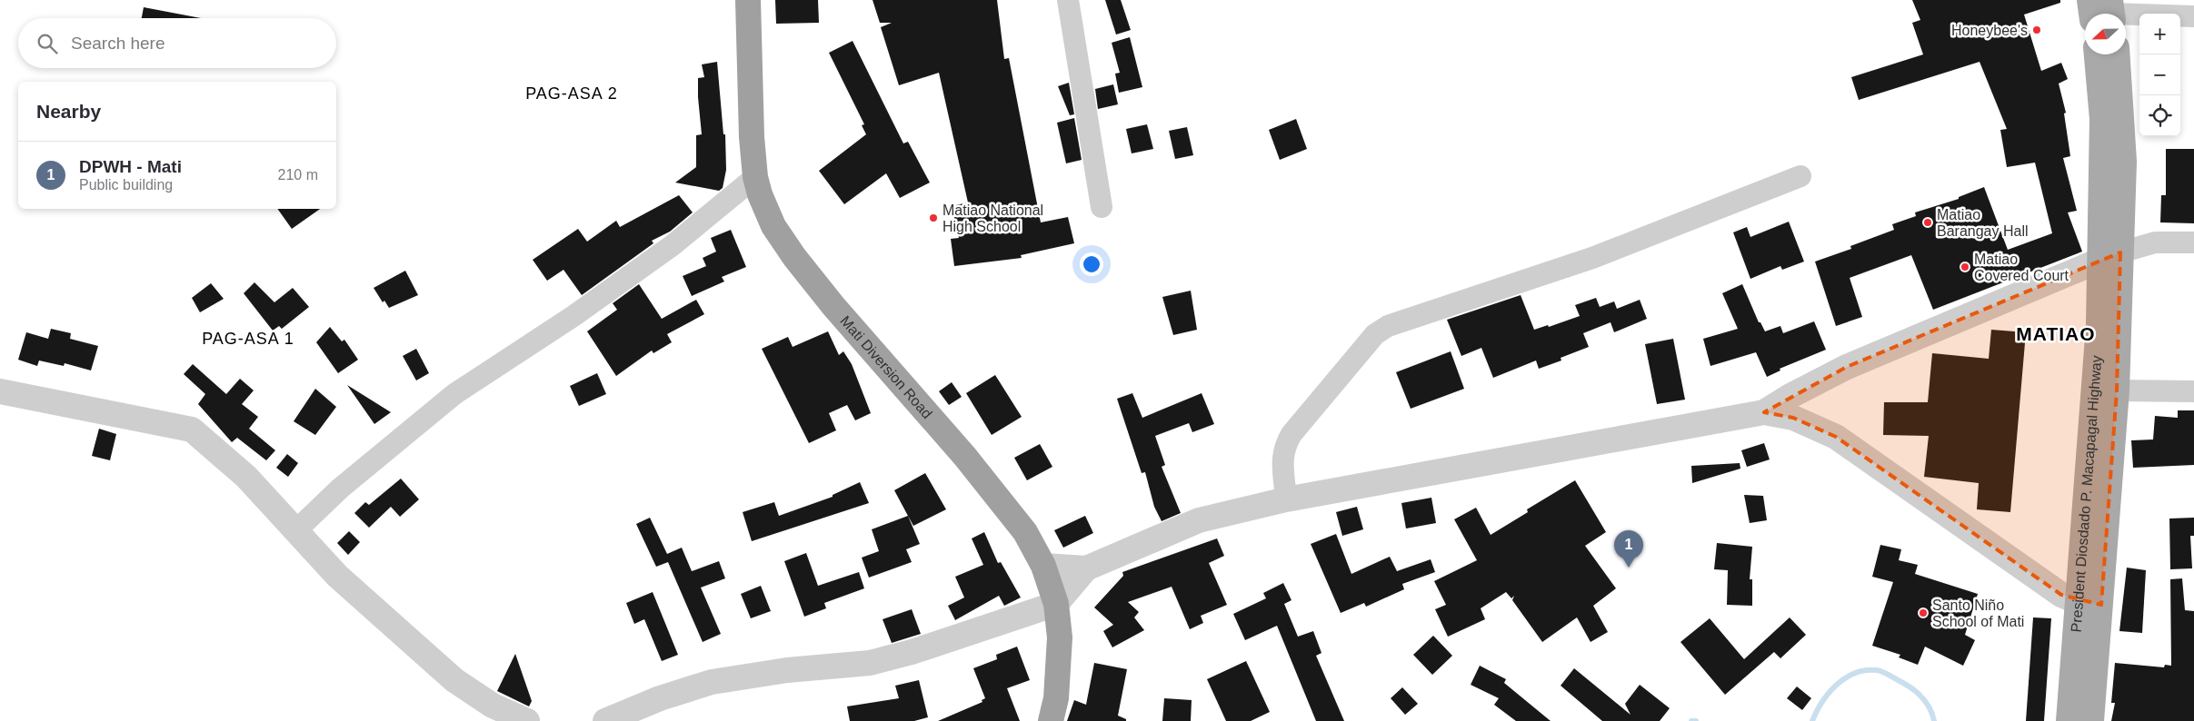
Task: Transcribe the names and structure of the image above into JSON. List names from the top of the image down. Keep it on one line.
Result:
{"streets":{"highway":["Mati Diversion Road"],"main road":["President Diosdado P. Macapagal Highway"]},"districts":["PAG-ASA 2","MATIAO","PAG-ASA 1"],"places":["Honeybee's","Matiao National High School","Matiao Barangay Hall","Matiao Covered Court","Santo Niño School of Mati"],"north":"left","page":{"map_buttons":["+","−"],"search":"Search here","heading":"Nearby","list":[{"mark":"1","name":"DPWH - Mati","note":"Public building","value":"210 m"}],"pins":"1"}}
